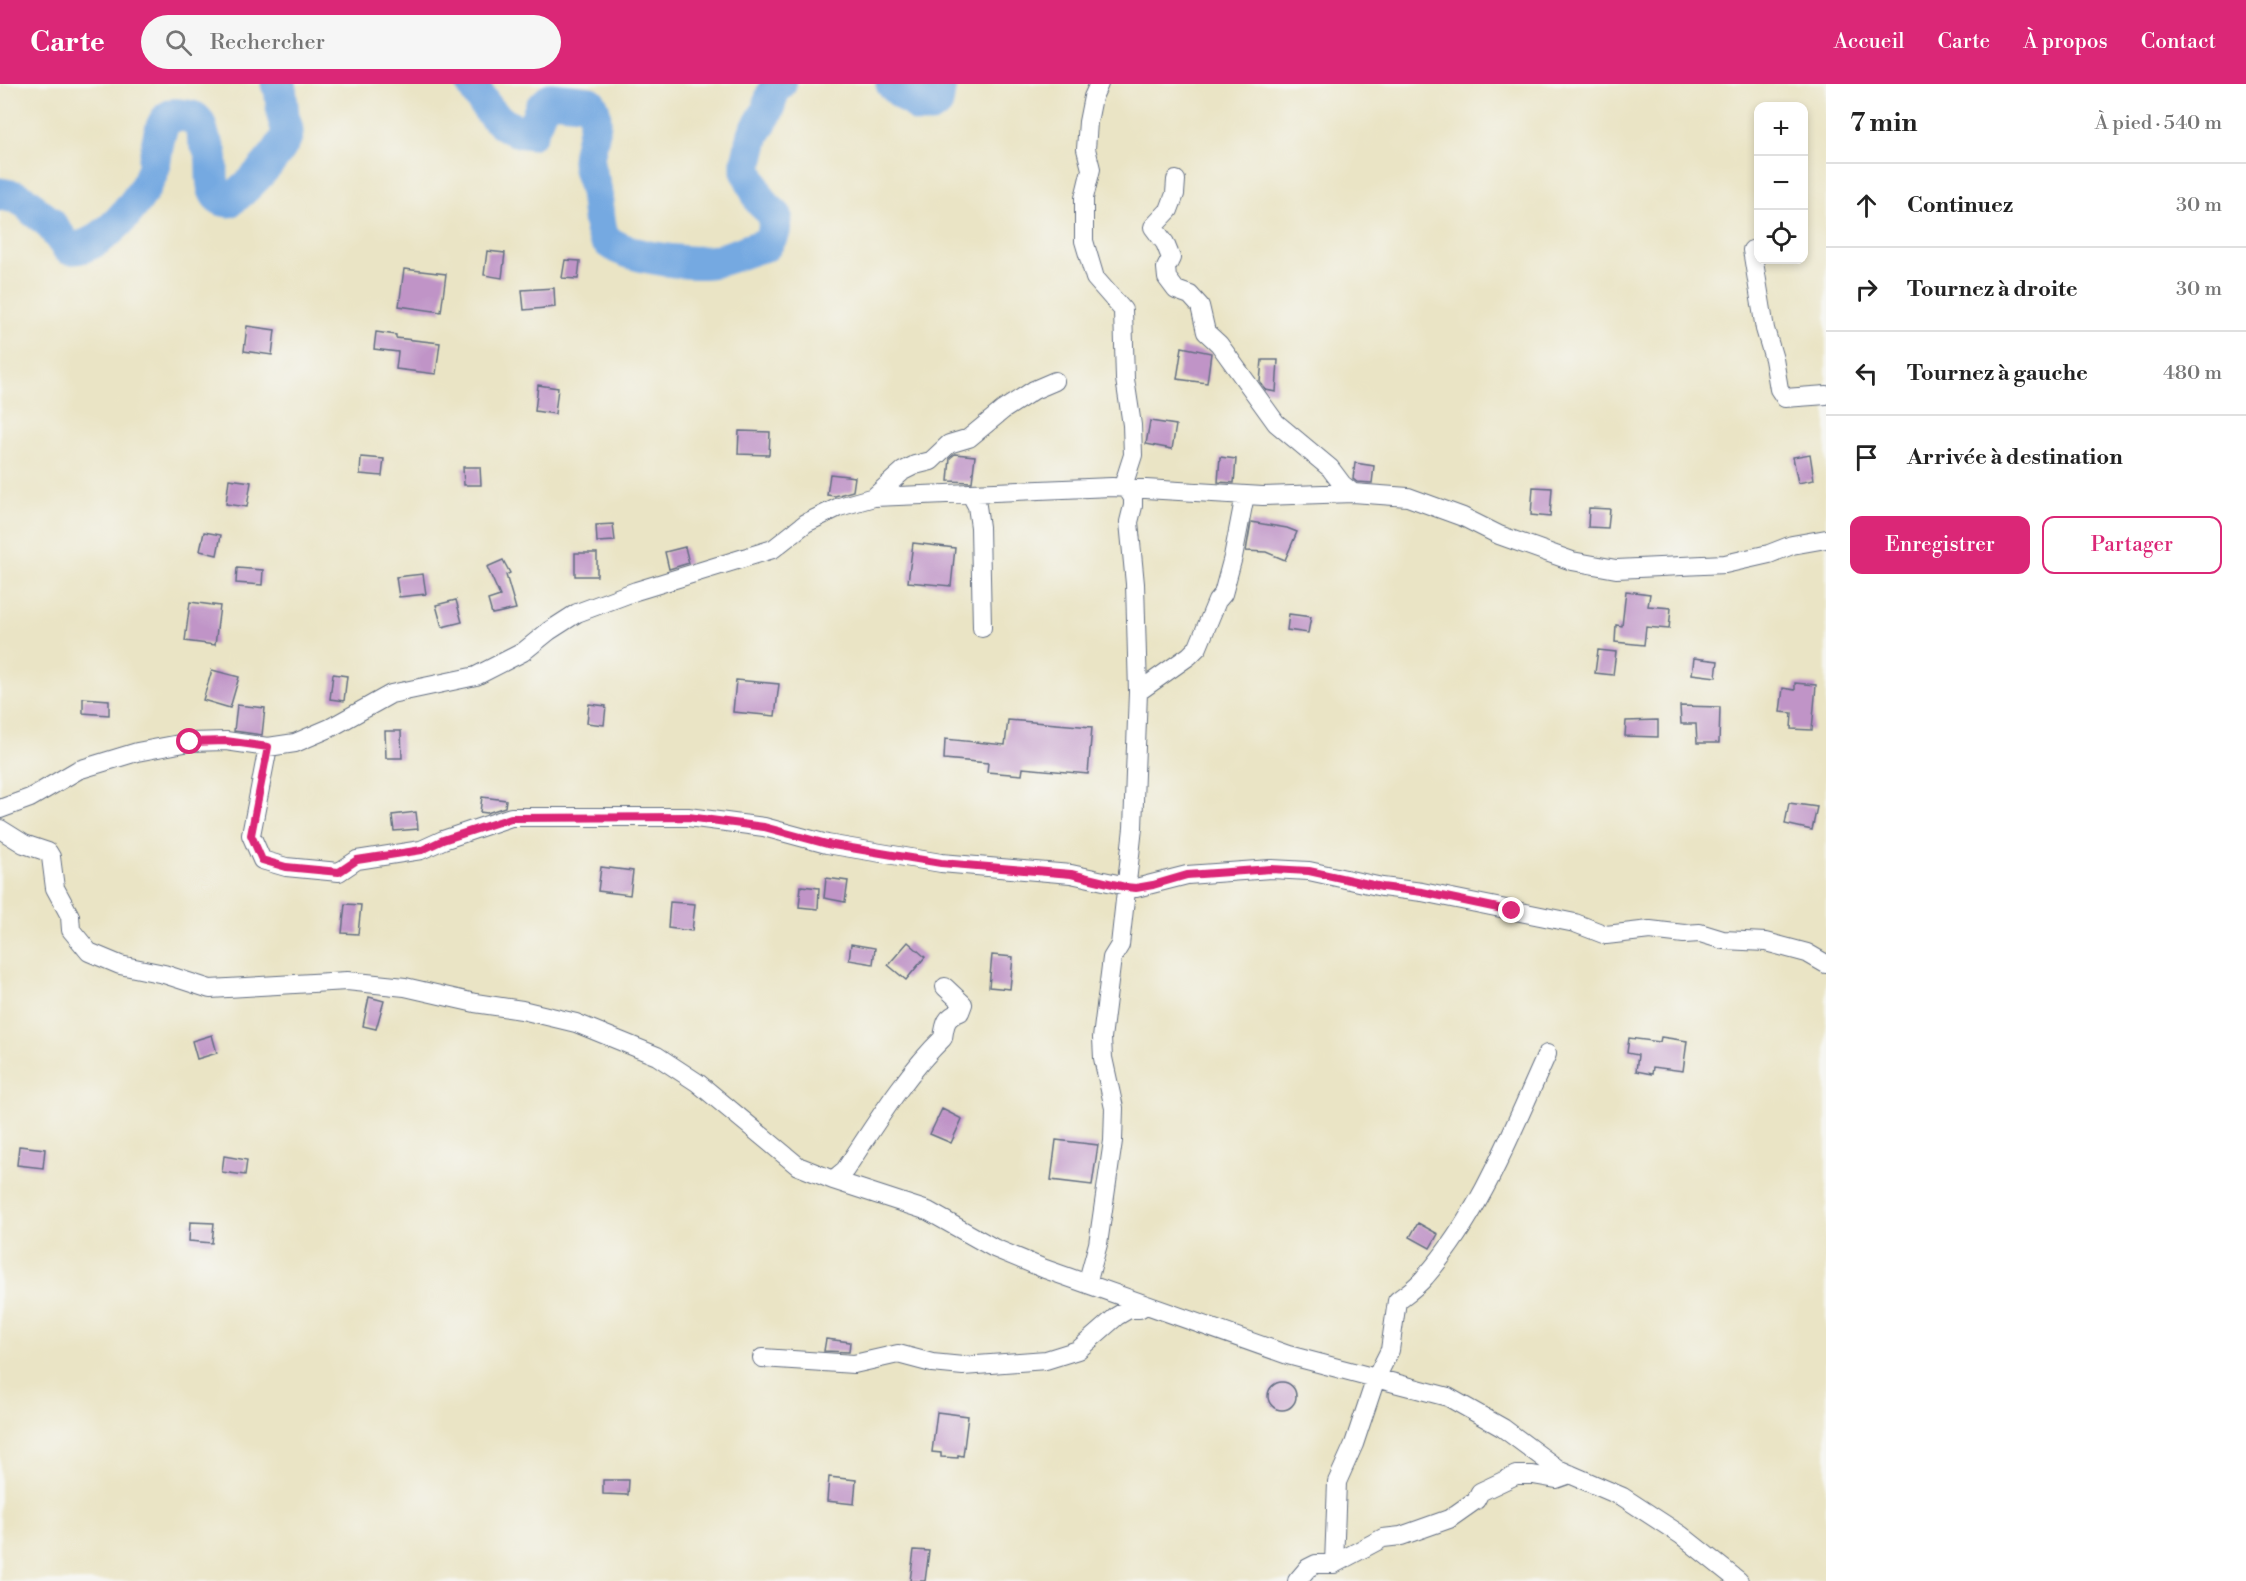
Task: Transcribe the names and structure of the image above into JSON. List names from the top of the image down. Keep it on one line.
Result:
{"page":{"header":"Carte","search":"Rechercher","nav":["Accueil","Carte","À propos","Contact"],"heading":["7 min","À pied · 540 m"],"map_buttons":["+","−"],"list":[["Continuez","30 m"],["Tournez à droite","30 m"],["Tournez à gauche","480 m"],"Arrivée à destination"],"buttons":["Enregistrer","Partager"]}}
